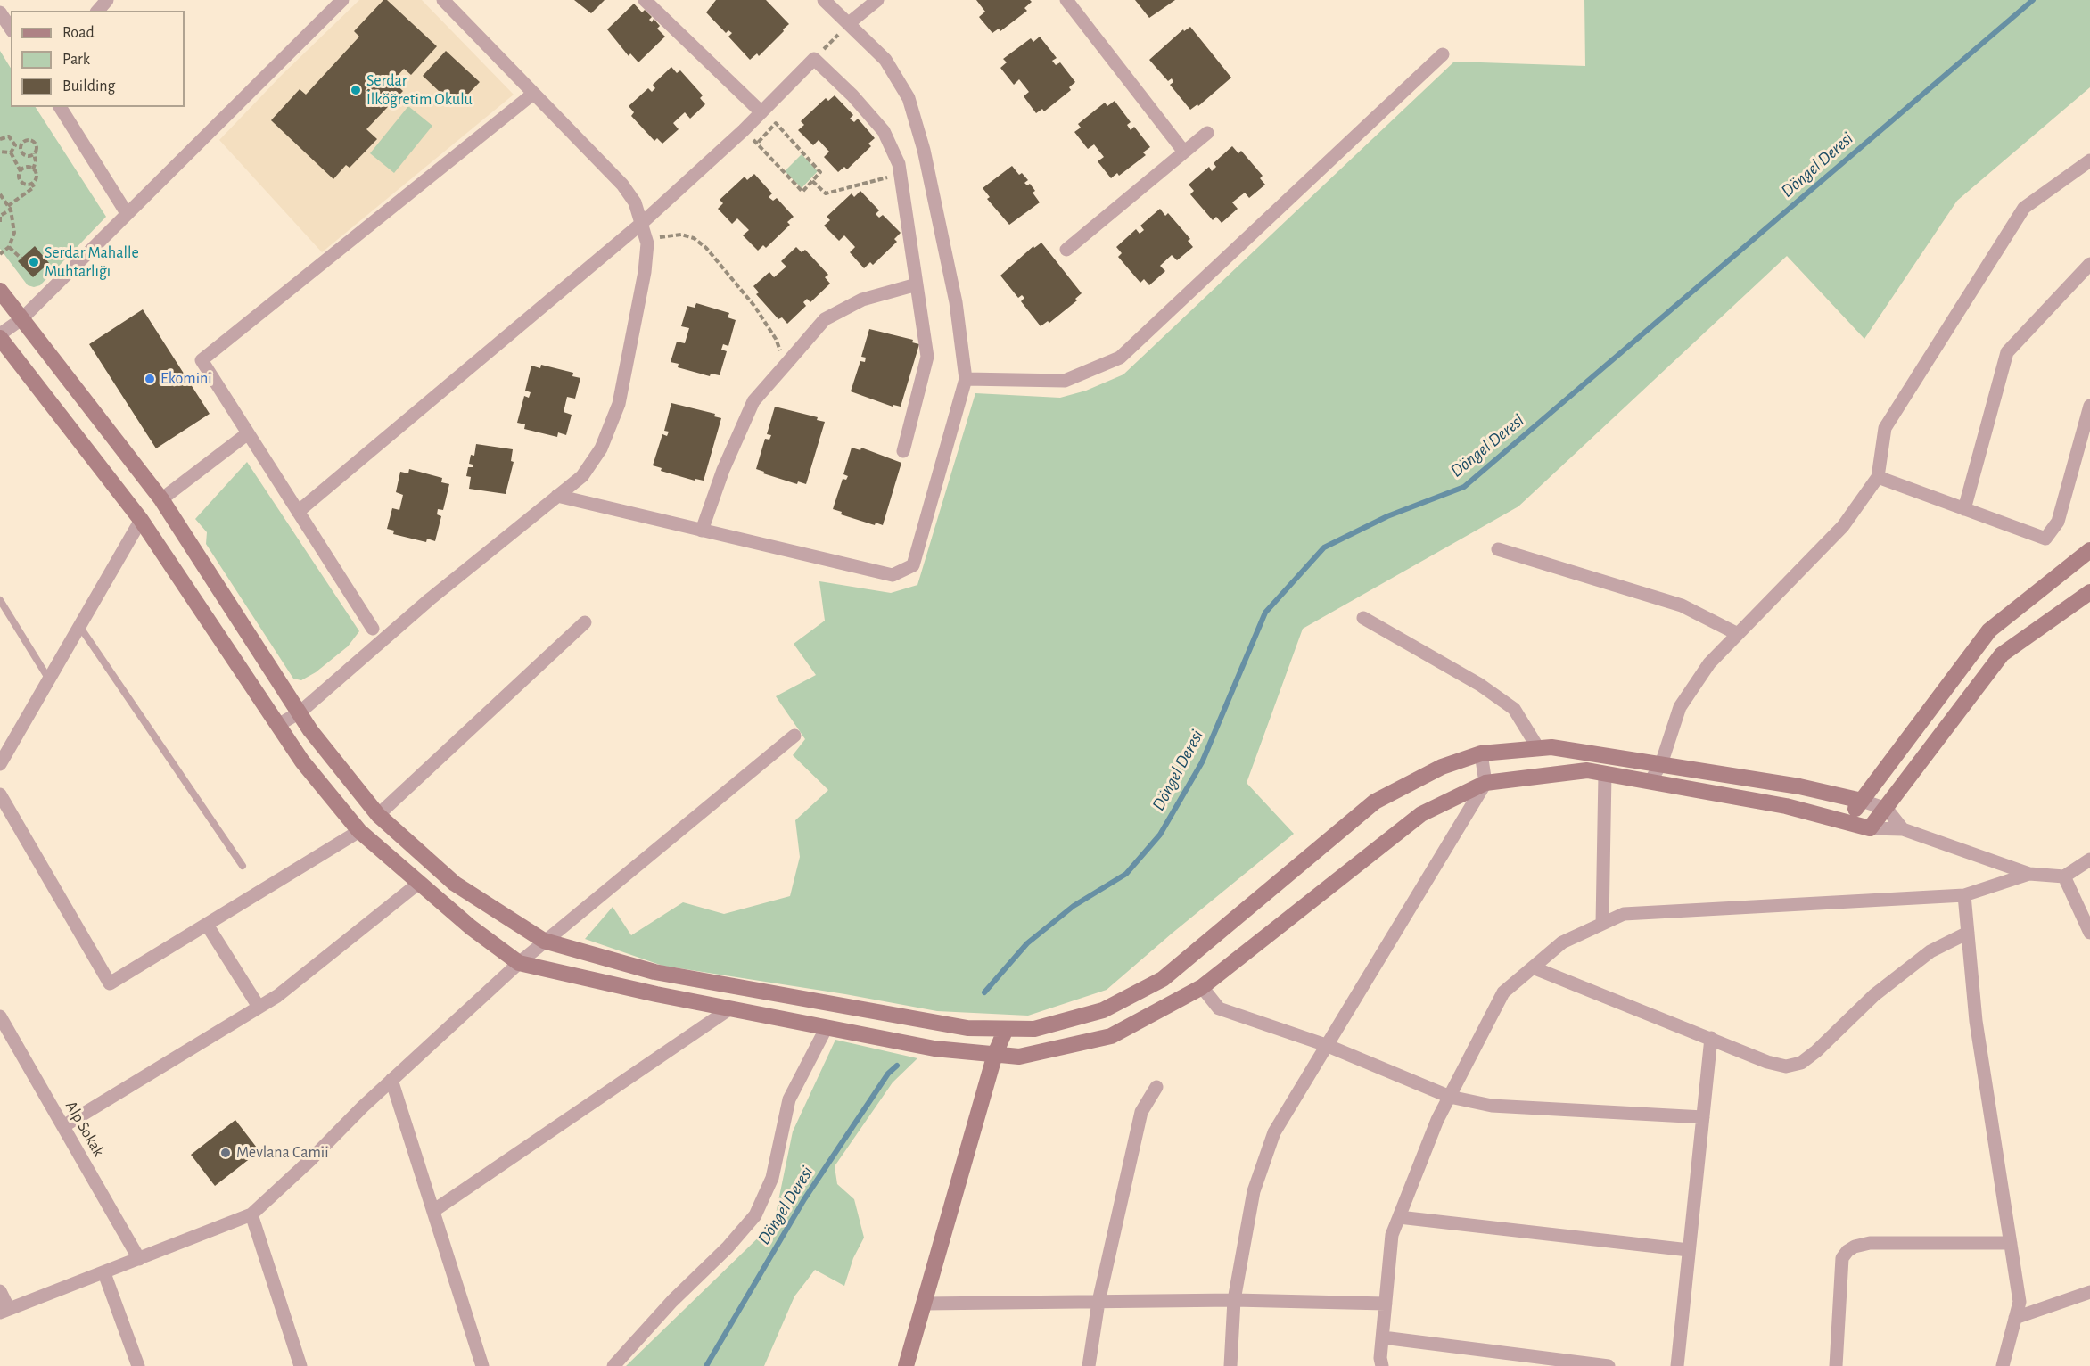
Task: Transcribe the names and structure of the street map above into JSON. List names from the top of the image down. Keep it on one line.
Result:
{"streets":{"street":["Alp Sokak"]},"water":["Döngel Deresi"],"places":["Serdar İlköğretim Okulu","Serdar Mahalle Muhtarlığı","Ekomini","Mevlana Camii"],"legend":["Road","Park","Building"]}
